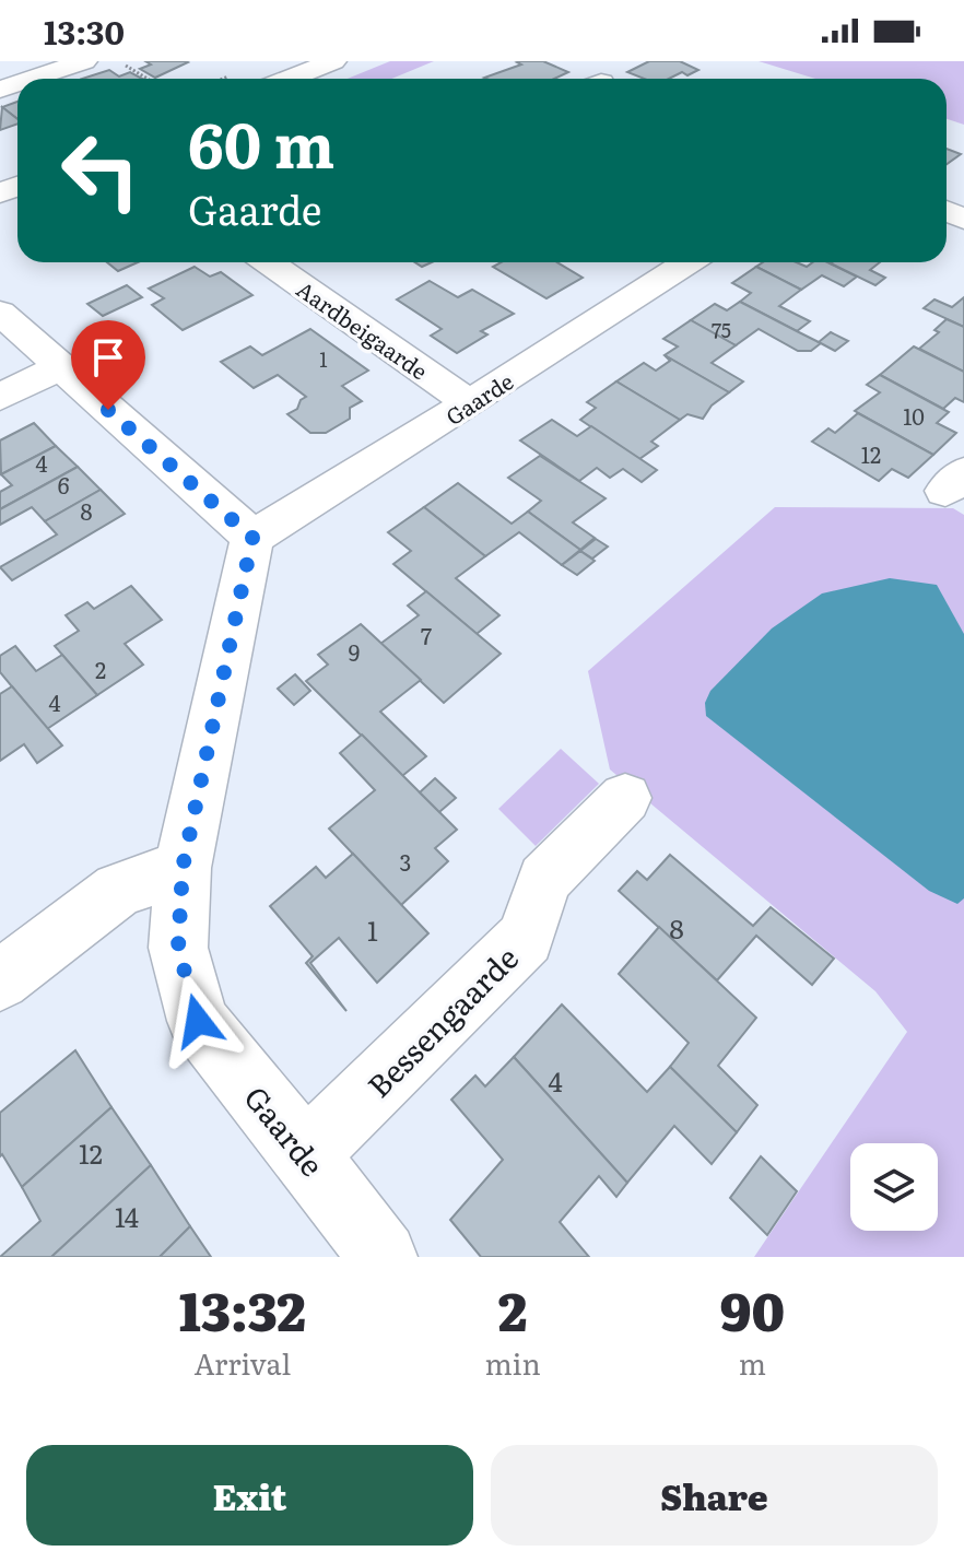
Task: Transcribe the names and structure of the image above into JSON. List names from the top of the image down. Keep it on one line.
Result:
{"streets":{"street":["Aardbeigaarde","Gaarde","Bessengaarde"]},"crossings":[["Aardbeigaarde","Gaarde"],["Gaarde","Bessengaarde"]],"house_numbers":["75","1","10","12","4","6","8","7","9","2","4","3","8","1","4","12","14"],"page":{"status":"13:30","turn":["60 m","Gaarde"],"eta":["13:32","Arrival","2","min","90","m"],"buttons":["Exit","Share"]}}
